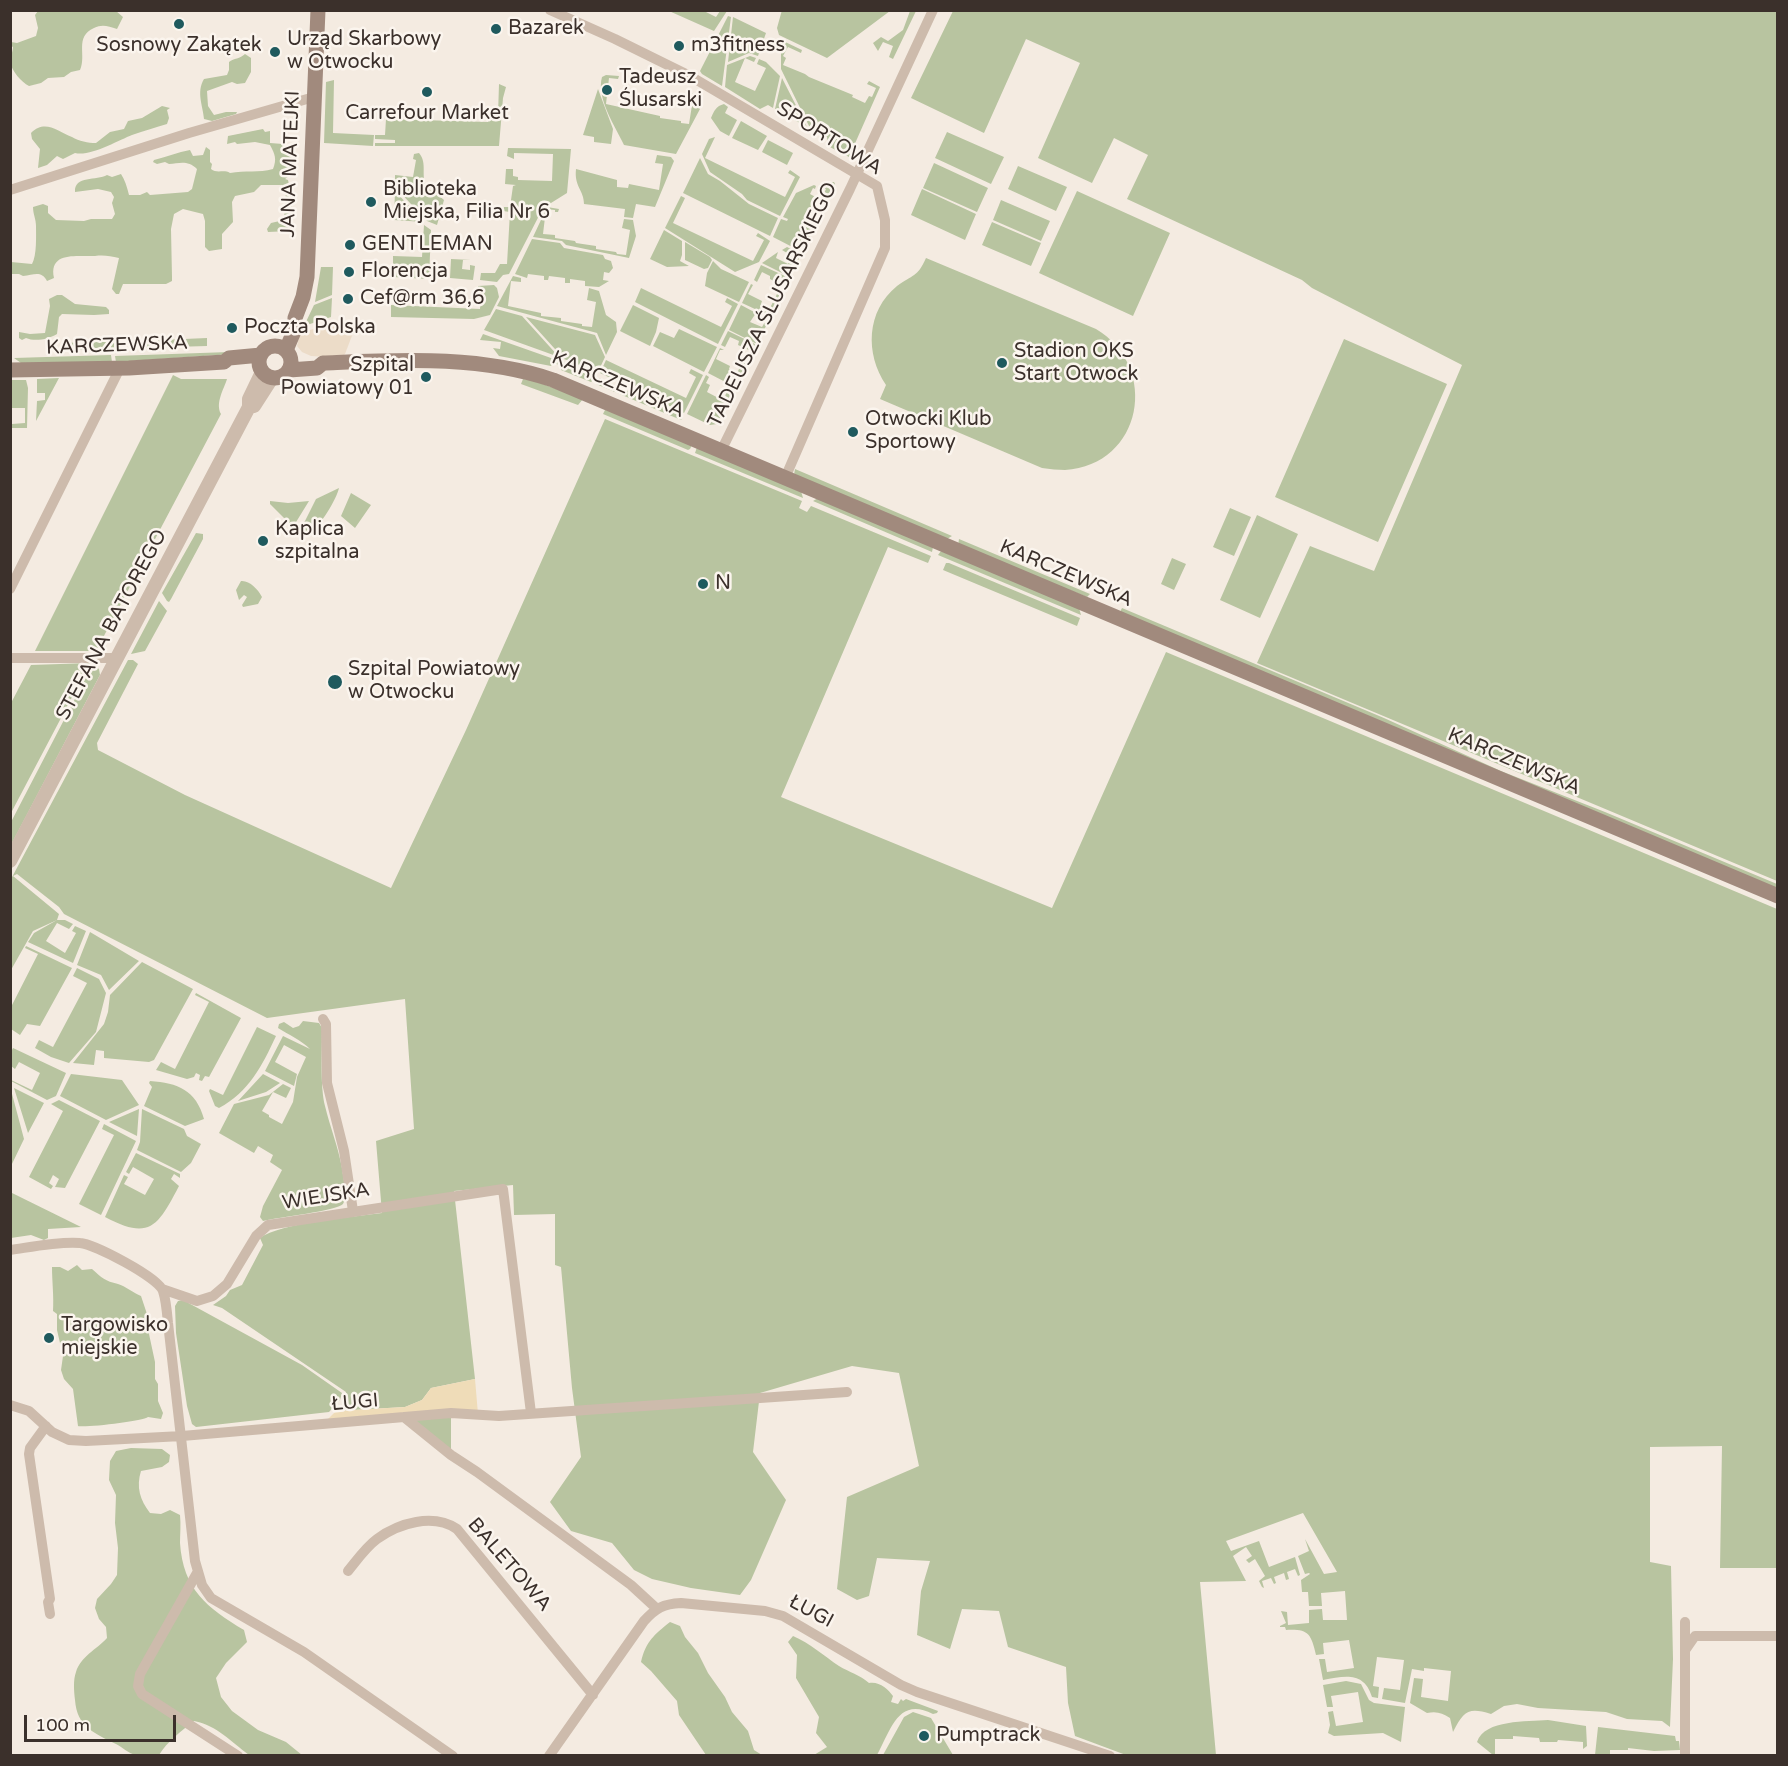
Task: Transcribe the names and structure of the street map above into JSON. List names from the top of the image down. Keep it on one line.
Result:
{"streets":{"main road":["JANA MATEJKI","KARCZEWSKA"],"street":["SPORTOWA","TADEUSZA ŚLUSARSKIEGO","STEFANA BATOREGO","WIEJSKA","ŁUGI","BALETOWA"]},"crossings":[["SPORTOWA","TADEUSZA ŚLUSARSKIEGO"],["SPORTOWA","KARCZEWSKA"],["JANA MATEJKI","KARCZEWSKA"],["TADEUSZA ŚLUSARSKIEGO","KARCZEWSKA"],["KARCZEWSKA","STEFANA BATOREGO"],["WIEJSKA","ŁUGI"]],"places":["Sosnowy Zakątek","Bazarek","m3fitness","Urząd Skarbowy w Otwocku","Tadeusz Ślusarski","Carrefour Market","Biblioteka Miejska, Filia Nr 6","GENTLEMAN","Florencja","Cef@rm 36,6","Poczta Polska","Stadion OKS Start Otwock","Szpital Powiatowy 01","Otwocki Klub Sportowy","Kaplica szpitalna","N","Szpital Powiatowy w Otwocku","Targowisko miejskie","Pumptrack"],"scale_bar":"100 m"}
